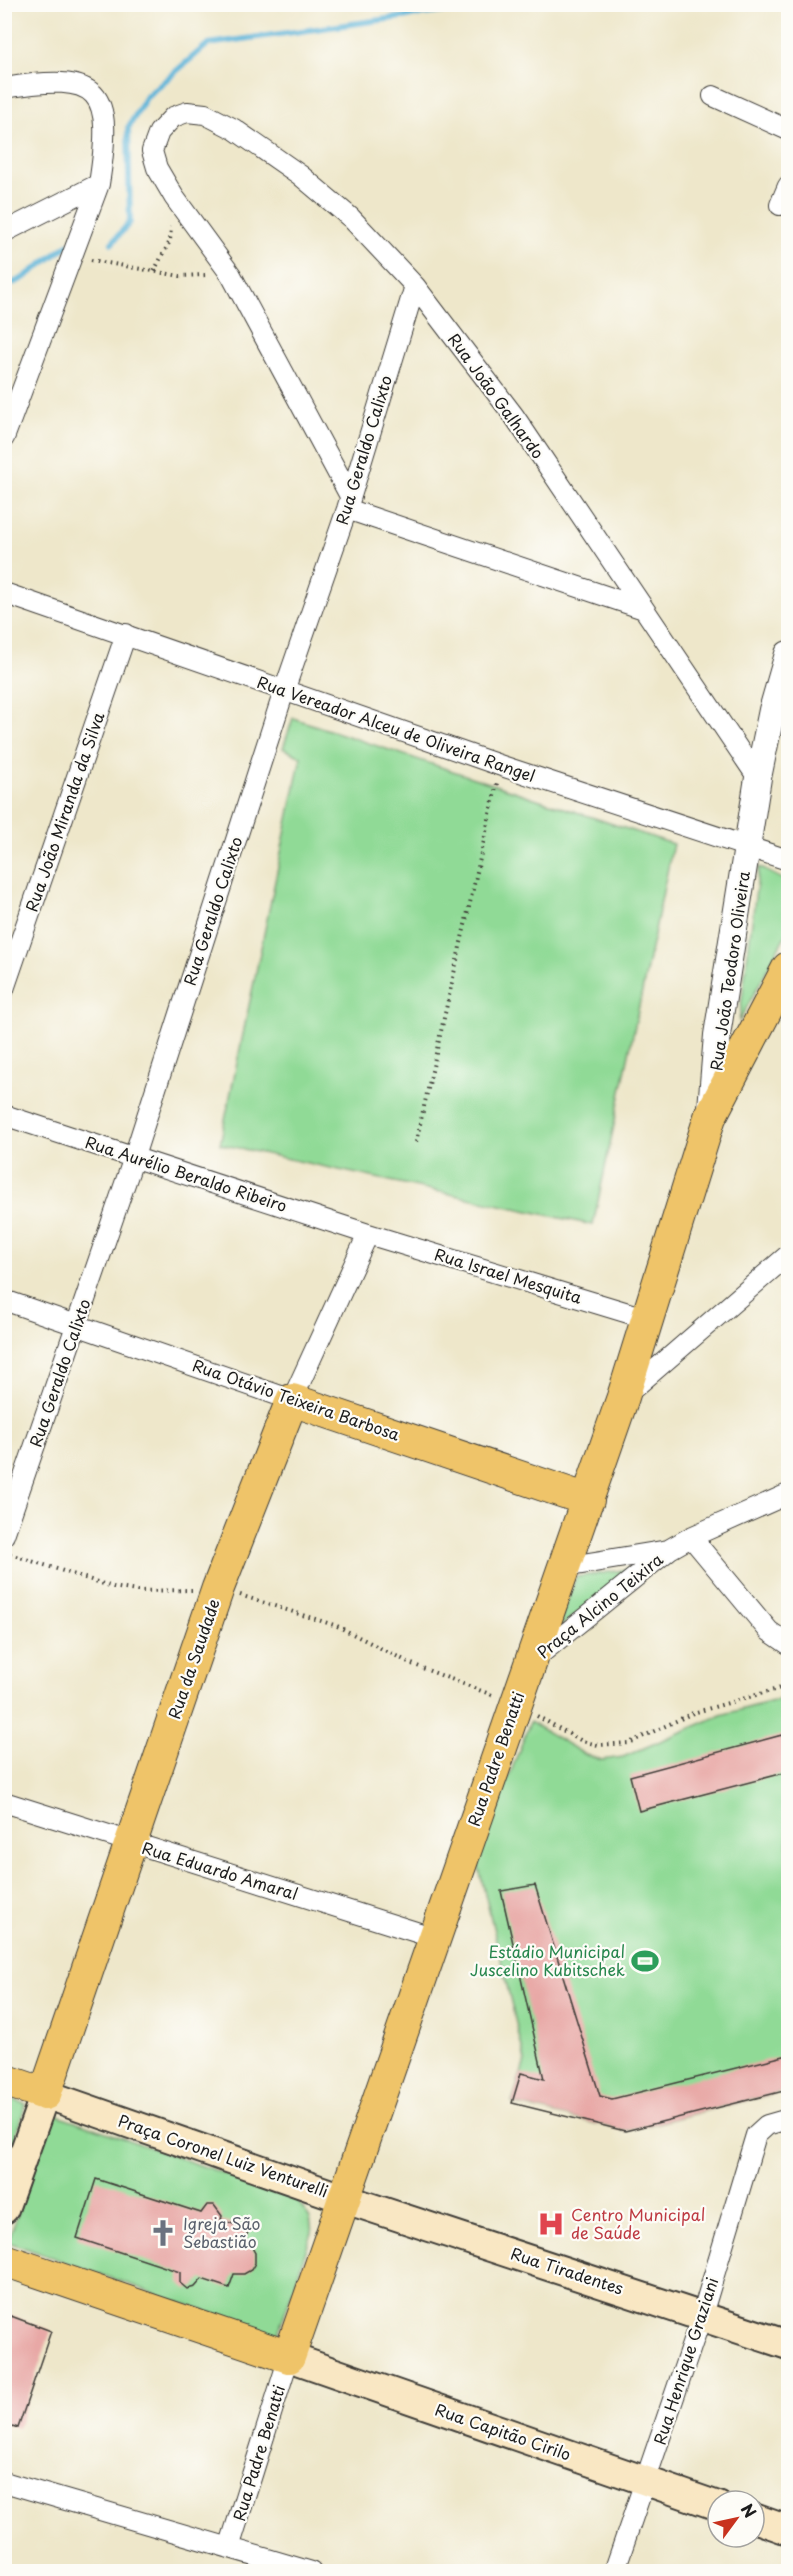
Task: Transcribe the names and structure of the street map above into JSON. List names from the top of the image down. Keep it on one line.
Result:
{"streets":{"main road":["Rua João Teodoro Oliveira","Rua Otávio Teixeira Barbosa","Rua da Saudade","Rua Padre Benatti","Praça Coronel Luiz Venturelli","Rua Tiradentes","Rua Capitão Cirilo"],"street":["Rua João Galhardo","Rua Geraldo Calixto","Rua Vereador Alceu de Oliveira Rangel","Rua João Miranda da Silva","Rua Aurélio Beraldo Ribeiro","Rua Israel Mesquita","Praça Alcino Teixira","Rua Eduardo Amaral","Rua Henrique Graziani"]},"crossings":[["Rua João Galhardo","Rua Geraldo Calixto"],["Rua João Galhardo","Rua João Teodoro Oliveira"],["Rua Geraldo Calixto","Rua Vereador Alceu de Oliveira Rangel"],["Rua Geraldo Calixto","Rua Aurélio Beraldo Ribeiro"],["Rua Geraldo Calixto","Rua Otávio Teixeira Barbosa"],["Rua Vereador Alceu de Oliveira Rangel","Rua João Miranda da Silva"],["Rua Vereador Alceu de Oliveira Rangel","Rua João Teodoro Oliveira"],["Rua João Teodoro Oliveira","Rua Israel Mesquita"],["Rua João Teodoro Oliveira","Rua Padre Benatti"],["Rua Aurélio Beraldo Ribeiro","Rua Israel Mesquita"],["Rua Aurélio Beraldo Ribeiro","Rua da Saudade"],["Rua Israel Mesquita","Rua da Saudade"],["Rua Israel Mesquita","Rua Padre Benatti"],["Rua Otávio Teixeira Barbosa","Rua da Saudade"],["Rua Otávio Teixeira Barbosa","Rua Padre Benatti"],["Praça Alcino Teixira","Rua Padre Benatti"],["Rua da Saudade","Rua Eduardo Amaral"],["Rua da Saudade","Praça Coronel Luiz Venturelli"],["Rua Padre Benatti","Rua Eduardo Amaral"],["Rua Padre Benatti","Praça Coronel Luiz Venturelli"],["Rua Padre Benatti","Rua Tiradentes"],["Rua Padre Benatti","Rua Capitão Cirilo"],["Praça Coronel Luiz Venturelli","Rua Tiradentes"],["Praça Coronel Luiz Venturelli","Rua Capitão Cirilo"],["Rua Tiradentes","Rua Henrique Graziani"],["Rua Henrique Graziani","Rua Capitão Cirilo"]],"places":{"sports":["Estádio Municipal Juscelino Kubitschek"],"hospital":["Centro Municipal de Saúde"],"church":["Igreja São Sebastião"]},"north":"top right"}
